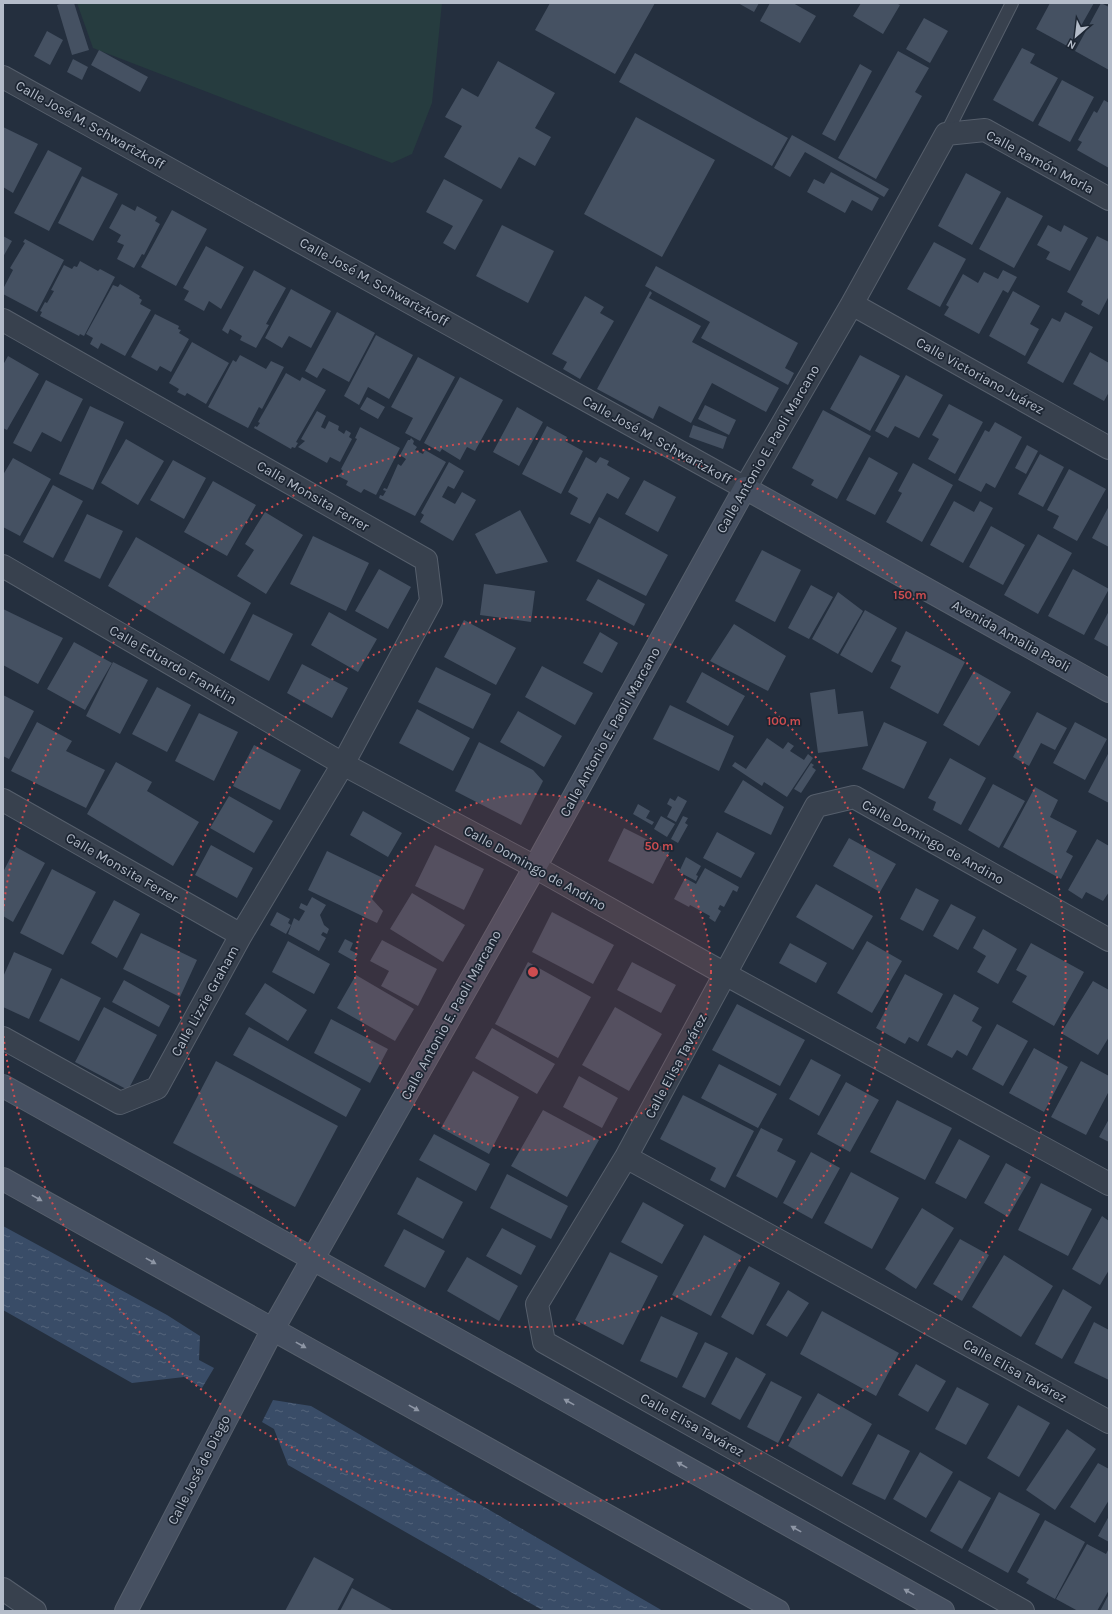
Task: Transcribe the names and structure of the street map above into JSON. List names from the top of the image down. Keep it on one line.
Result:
{"streets":{"street":["Calle José M. Schwartzkoff","Calle Ramón Morla","Calle Victoriano Juárez","Calle Antonio E. Paoli Marcano","Calle Monsita Ferrer","Avenida Amalia Paoli","Calle Eduardo Franklin","Calle Domingo de Andino","Calle Lizzie Graham","Calle Elisa Tavárez","Calle José de Diego"]},"crossings":[["Calle José M. Schwartzkoff","Calle Antonio E. Paoli Marcano"],["Calle José M. Schwartzkoff","Avenida Amalia Paoli"],["Calle Ramón Morla","Calle Antonio E. Paoli Marcano"],["Calle Victoriano Juárez","Calle Antonio E. Paoli Marcano"],["Calle Antonio E. Paoli Marcano","Avenida Amalia Paoli"],["Calle Antonio E. Paoli Marcano","Calle Domingo de Andino"],["Calle Antonio E. Paoli Marcano","Calle José de Diego"],["Calle Monsita Ferrer","Calle Eduardo Franklin"],["Calle Monsita Ferrer","Calle Domingo de Andino"],["Calle Monsita Ferrer","Calle Lizzie Graham"],["Calle Eduardo Franklin","Calle Domingo de Andino"],["Calle Eduardo Franklin","Calle Lizzie Graham"],["Calle Domingo de Andino","Calle Lizzie Graham"],["Calle Domingo de Andino","Calle Elisa Tavárez"]],"north":"bottom left","rings":["150 m","100 m","50 m"]}
